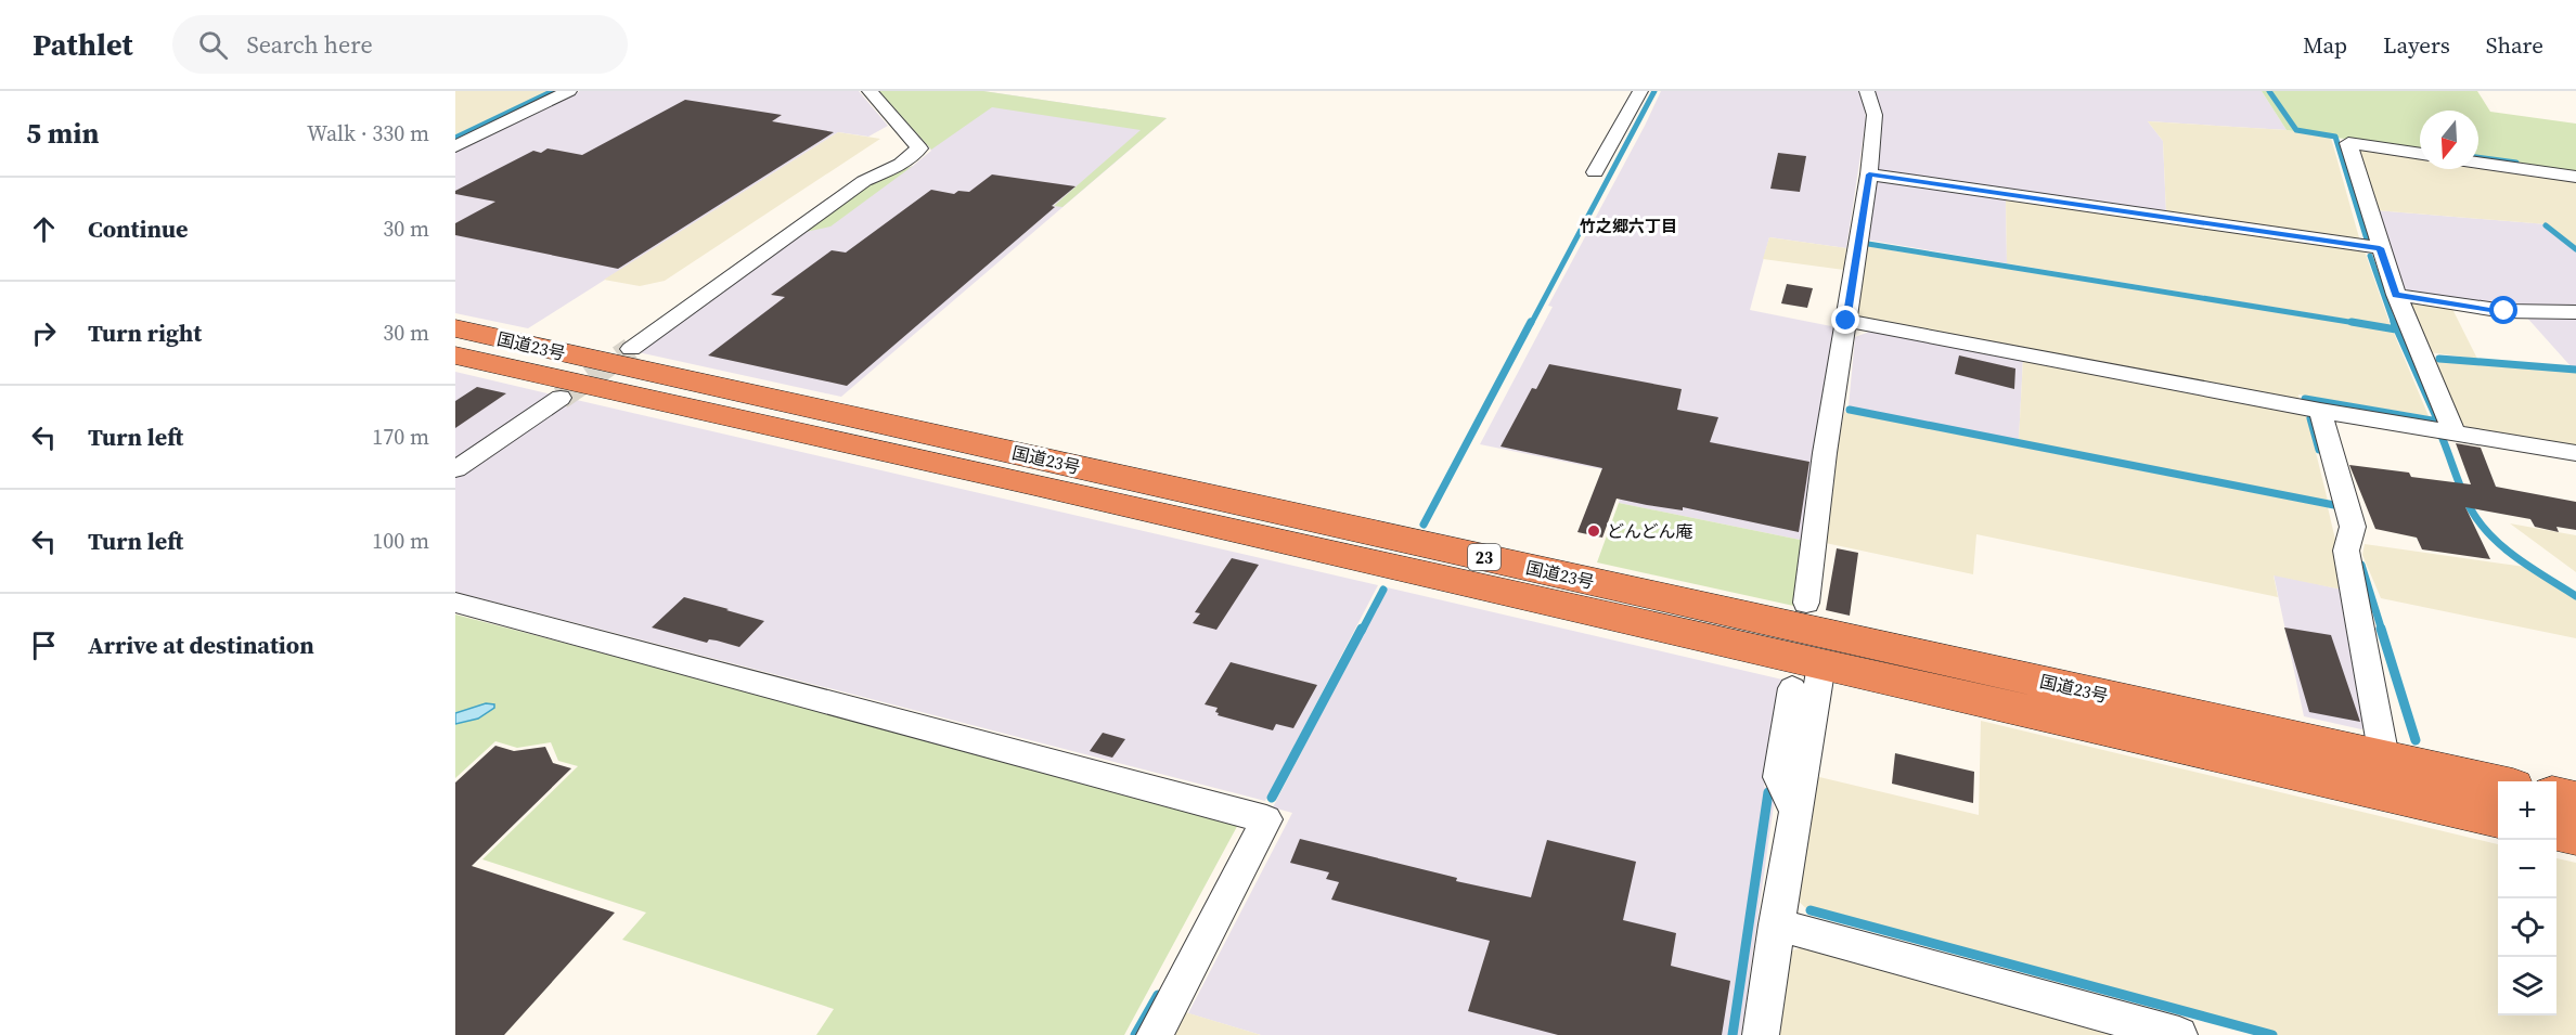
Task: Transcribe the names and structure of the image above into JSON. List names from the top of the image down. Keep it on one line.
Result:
{"streets":{"highway":["国道23号","23"]},"districts":["竹之郷六丁目"],"places":["どんどん庵"],"north":"bottom","page":{"header":"Pathlet","search":"Search here","nav":["Map","Layers","Share"],"heading":["5 min","Walk · 330 m"],"list":[["Continue","30 m"],["Turn right","30 m"],["Turn left","170 m"],["Turn left","100 m"],"Arrive at destination"],"map_buttons":["+","−"]}}
